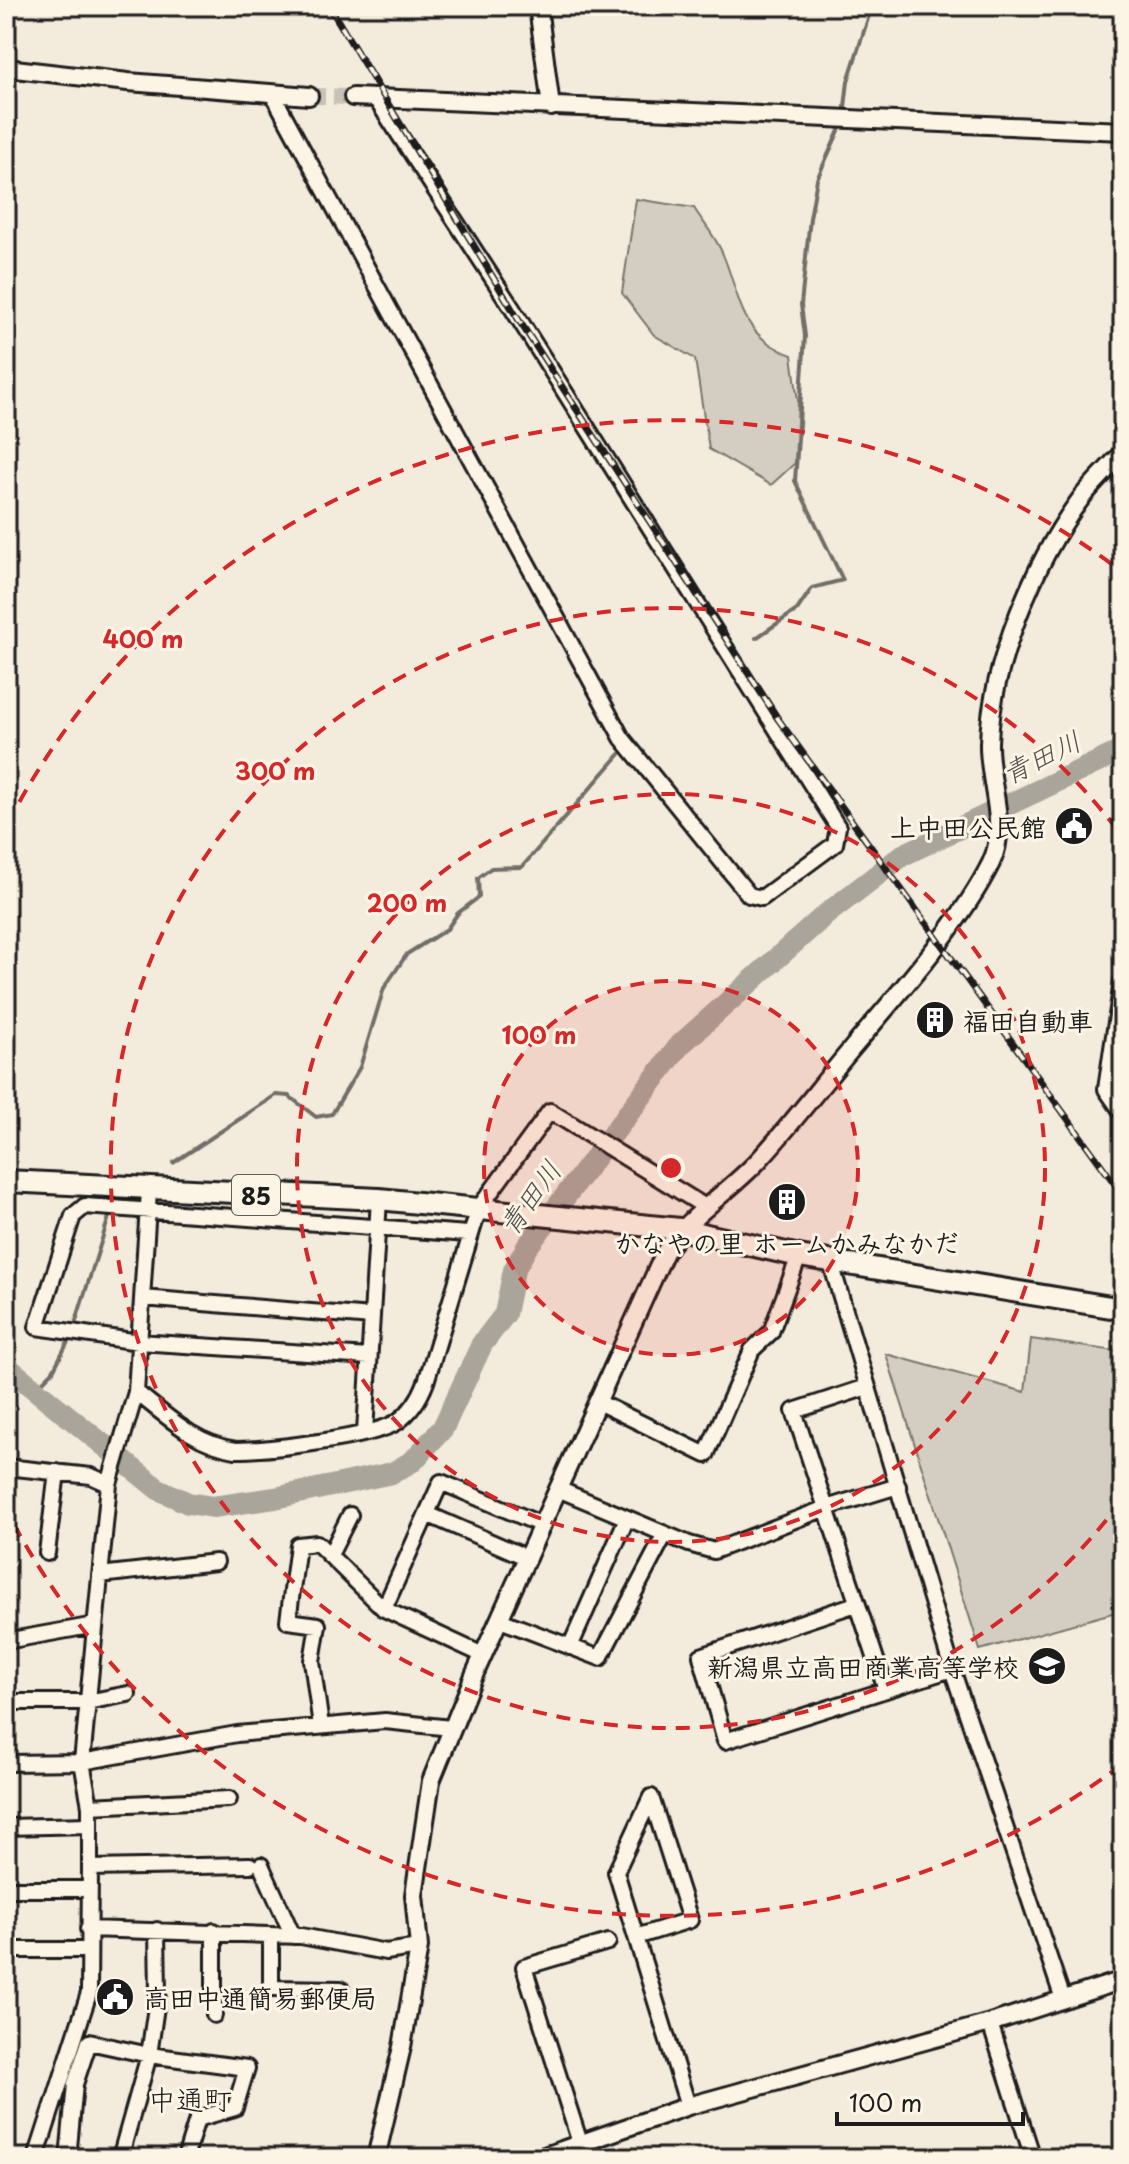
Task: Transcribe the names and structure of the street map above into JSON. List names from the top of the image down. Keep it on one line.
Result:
{"streets":{"main road":["85"]},"districts":["中通町"],"water":["青田川"],"places":{"public building":["上中田公民館","高田中通簡易郵便局"],"building":["福田自動車","かなやの里 ホームかみなかだ"],"school or university":["新潟県立高田商業高等学校"]},"scale_bar":"100 m","rings":["400 m","300 m","200 m","100 m"]}
